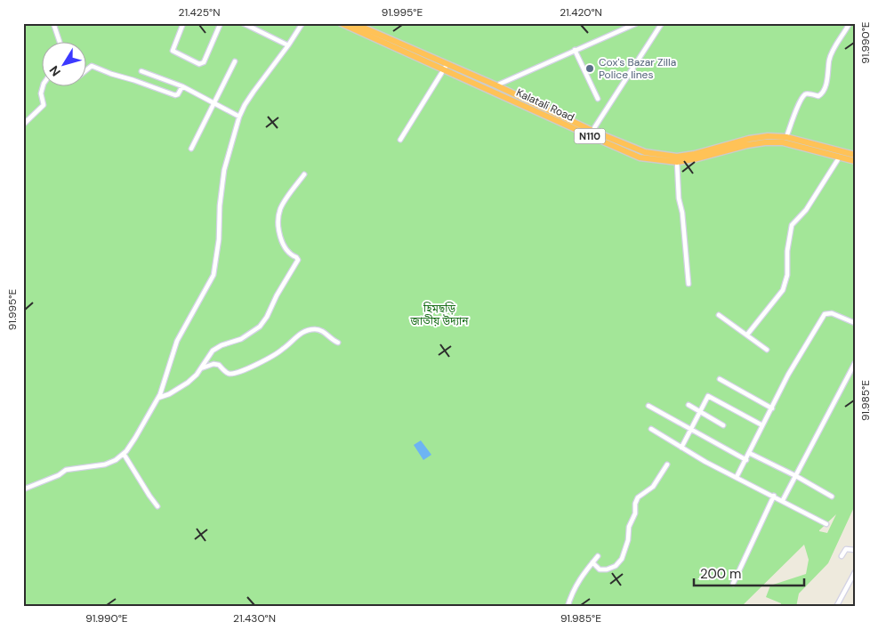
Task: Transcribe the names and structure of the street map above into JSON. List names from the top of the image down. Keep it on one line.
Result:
{"streets":{"highway":["Kalatali Road","N110"]},"parks":["হিমছড়ি জাতীয় উদ্যান"],"places":["Cox's Bazar Zilla Police lines"],"scale_bar":"200 m","north":"bottom left","coordinates":["21.425°N","91.995°E","21.420°N","91.990°E","91.985°E","21.430°N"]}
